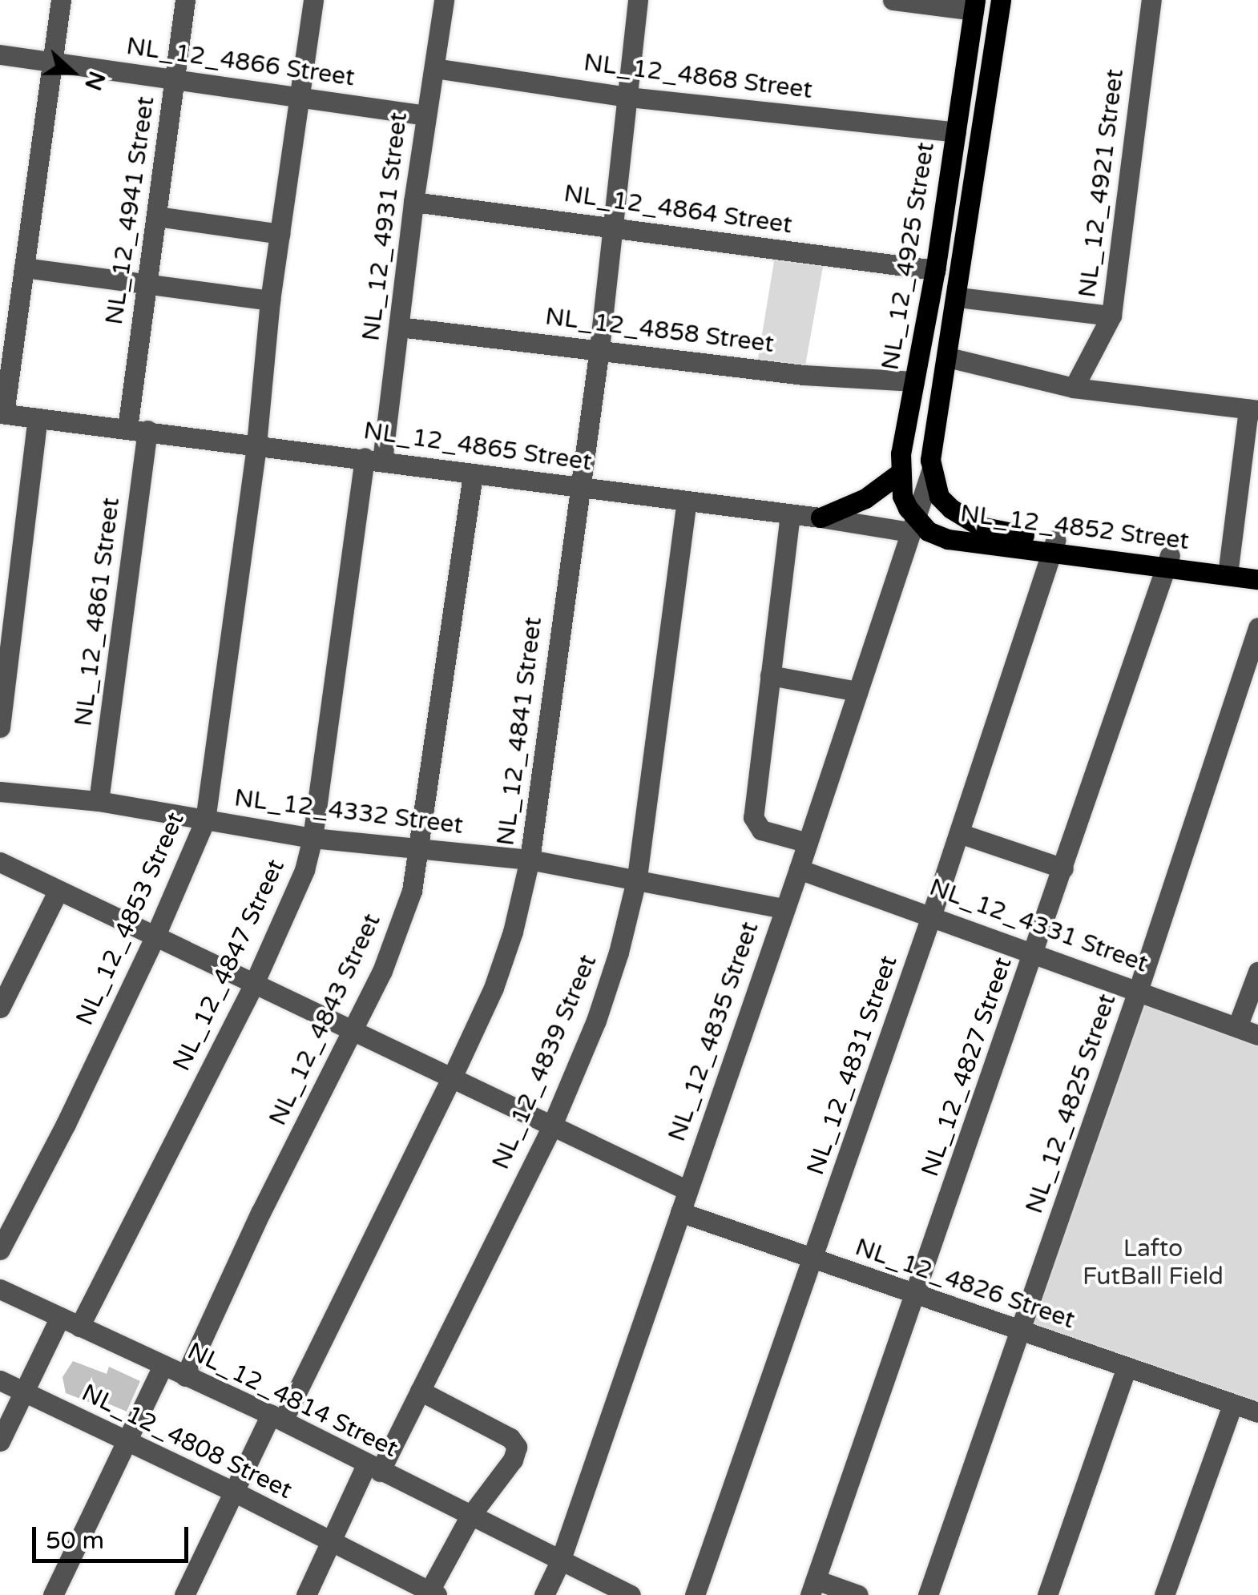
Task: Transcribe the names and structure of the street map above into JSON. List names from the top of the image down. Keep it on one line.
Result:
{"streets":{"main road":["NL_12_4925 Street","NL_12_4852 Street"],"street":["NL_12_4866 Street","NL_12_4868 Street","NL_12_4921 Street","NL_12_4864 Street","NL_12_4941 Street","NL_12_4931 Street","NL_12_4858 Street","NL_12_4865 Street","NL_12_4861 Street","NL_12_4841 Street","NL_12_4332 Street","NL_12_4853 Street","NL_12_4331 Street","NL_12_4847 Street","NL_12_4843 Street","NL_12_4835 Street","NL_12_4839 Street","NL_12_4831 Street","NL_12_4827 Street","NL_12_4825 Street","NL_12_4826 Street","NL_12_4814 Street","NL_12_4808 Street"]},"crossings":[["NL_12_4866 Street","NL_12_4941 Street"],["NL_12_4866 Street","NL_12_4931 Street"],["NL_12_4866 Street","NL_12_4853 Street"],["NL_12_4868 Street","NL_12_4931 Street"],["NL_12_4868 Street","NL_12_4925 Street"],["NL_12_4868 Street","NL_12_4841 Street"],["NL_12_4864 Street","NL_12_4931 Street"],["NL_12_4864 Street","NL_12_4925 Street"],["NL_12_4864 Street","NL_12_4841 Street"],["NL_12_4941 Street","NL_12_4865 Street"],["NL_12_4941 Street","NL_12_4861 Street"],["NL_12_4931 Street","NL_12_4858 Street"],["NL_12_4931 Street","NL_12_4865 Street"],["NL_12_4931 Street","NL_12_4847 Street"],["NL_12_4925 Street","NL_12_4858 Street"],["NL_12_4925 Street","NL_12_4865 Street"],["NL_12_4925 Street","NL_12_4852 Street"],["NL_12_4925 Street","NL_12_4835 Street"],["NL_12_4858 Street","NL_12_4841 Street"],["NL_12_4865 Street","NL_12_4852 Street"],["NL_12_4865 Street","NL_12_4861 Street"],["NL_12_4865 Street","NL_12_4841 Street"],["NL_12_4865 Street","NL_12_4853 Street"],["NL_12_4865 Street","NL_12_4847 Street"],["NL_12_4865 Street","NL_12_4843 Street"],["NL_12_4865 Street","NL_12_4835 Street"],["NL_12_4865 Street","NL_12_4839 Street"],["NL_12_4852 Street","NL_12_4835 Street"],["NL_12_4852 Street","NL_12_4831 Street"],["NL_12_4852 Street","NL_12_4827 Street"],["NL_12_4861 Street","NL_12_4332 Street"],["NL_12_4841 Street","NL_12_4332 Street"],["NL_12_4841 Street","NL_12_4814 Street"],["NL_12_4841 Street","NL_12_4808 Street"],["NL_12_4332 Street","NL_12_4853 Street"],["NL_12_4332 Street","NL_12_4847 Street"],["NL_12_4332 Street","NL_12_4843 Street"],["NL_12_4332 Street","NL_12_4835 Street"],["NL_12_4332 Street","NL_12_4839 Street"],["NL_12_4331 Street","NL_12_4835 Street"],["NL_12_4331 Street","NL_12_4831 Street"],["NL_12_4331 Street","NL_12_4827 Street"],["NL_12_4331 Street","NL_12_4825 Street"],["NL_12_4847 Street","NL_12_4814 Street"],["NL_12_4843 Street","NL_12_4814 Street"],["NL_12_4835 Street","NL_12_4826 Street"],["NL_12_4835 Street","NL_12_4814 Street"],["NL_12_4839 Street","NL_12_4814 Street"],["NL_12_4839 Street","NL_12_4808 Street"],["NL_12_4831 Street","NL_12_4826 Street"],["NL_12_4827 Street","NL_12_4826 Street"],["NL_12_4825 Street","NL_12_4826 Street"]],"parks":["Lafto FutBall Field"],"scale_bar":"50 m","north":"right"}
